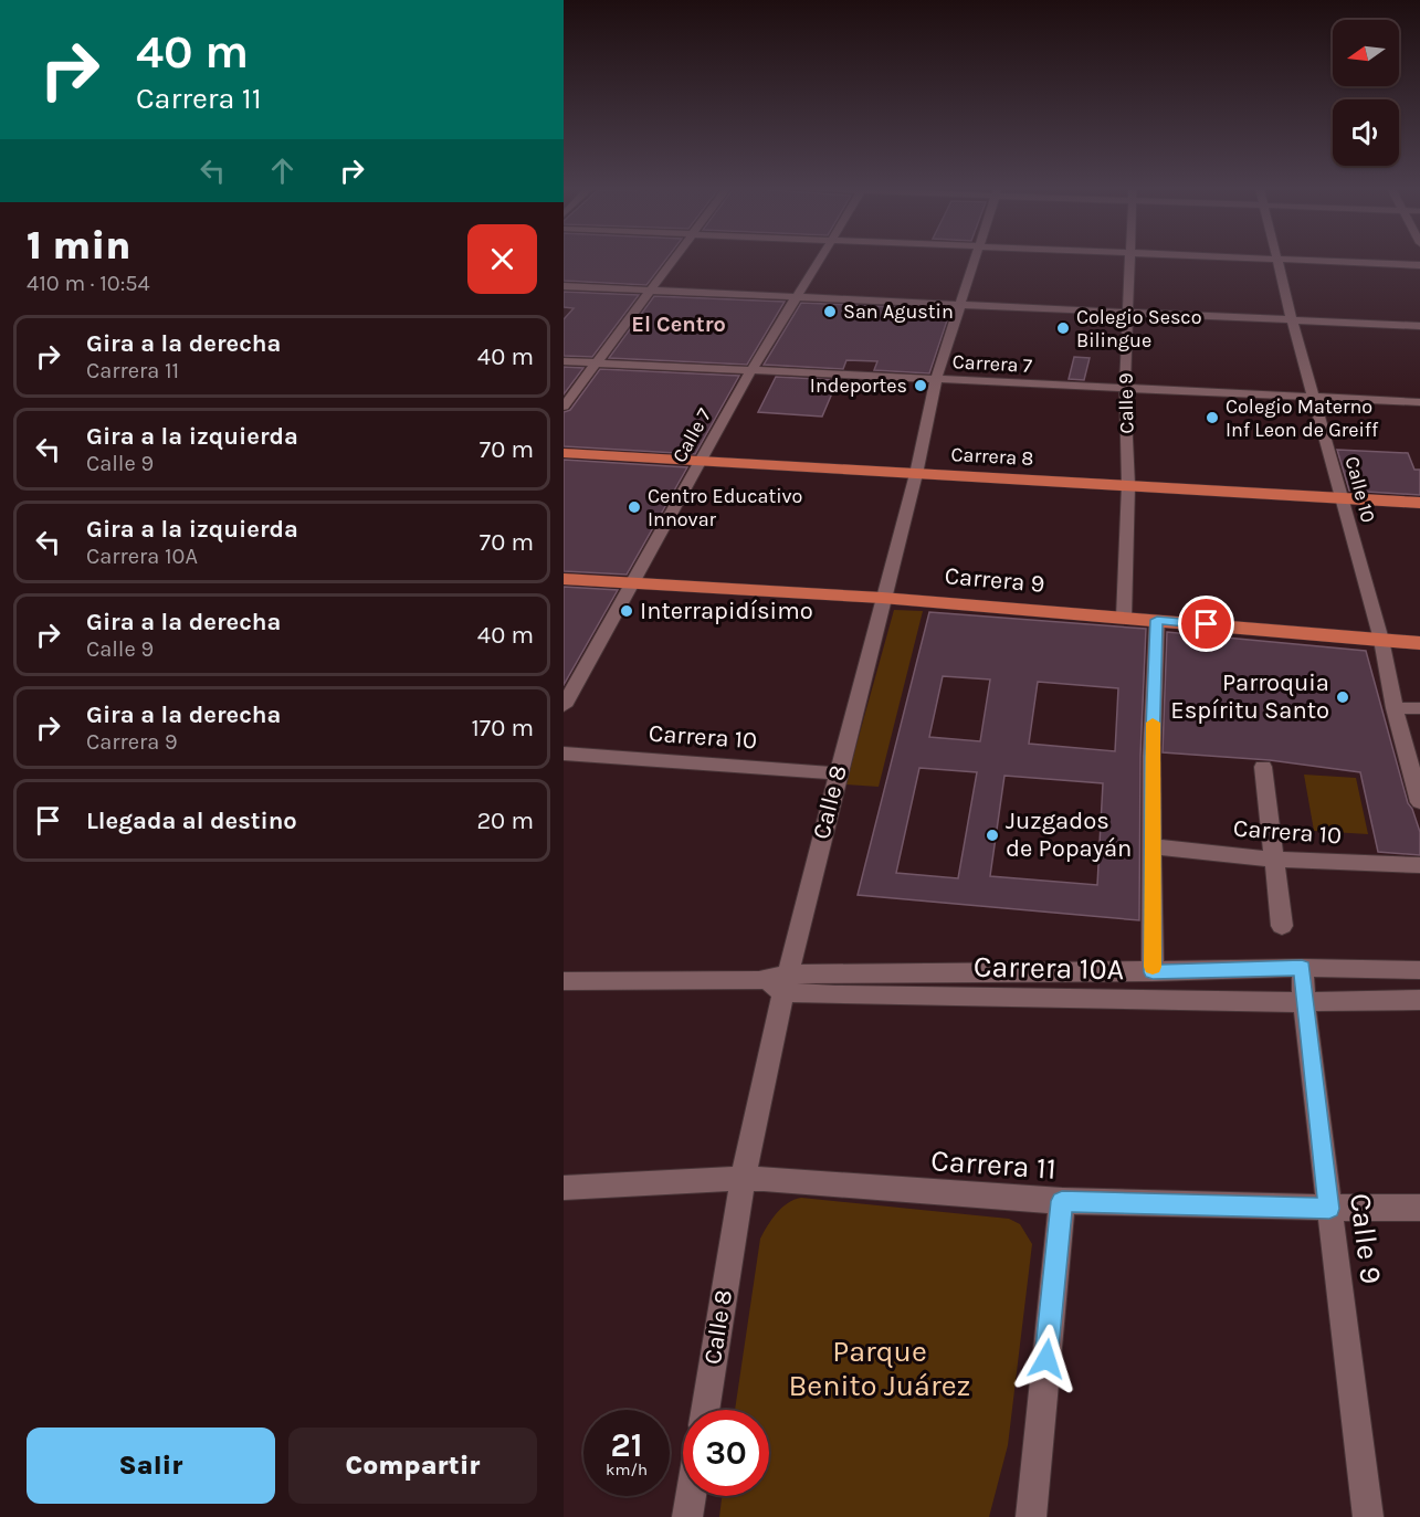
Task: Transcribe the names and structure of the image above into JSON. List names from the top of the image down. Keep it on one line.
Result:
{"streets":{"main road":["Carrera 8","Carrera 9"],"street":["Carrera 7","Calle 9","Calle 7","Calle 10","Carrera 10","Calle 8","Carrera 10A","Carrera 11"]},"crossings":[["Carrera 7","Calle 9"],["Carrera 7","Calle 7"],["Carrera 7","Calle 10"],["Carrera 7","Calle 8"],["Calle 9","Carrera 8"],["Calle 9","Carrera 9"],["Calle 9","Carrera 10A"],["Calle 9","Carrera 11"],["Calle 7","Carrera 8"],["Calle 7","Carrera 9"],["Carrera 8","Calle 10"],["Carrera 8","Calle 8"],["Calle 10","Carrera 9"],["Carrera 9","Calle 8"],["Carrera 10","Calle 8"],["Calle 8","Carrera 10A"],["Calle 8","Carrera 11"]],"districts":["El Centro"],"parks":["Parque Benito Juárez"],"places":["San Agustin","Colegio Sesco Bilingue","Indeportes","Colegio Materno Inf Leon de Greiff","Centro Educativo Innovar","Interrapidísimo","Parroquia Espíritu Santo","Juzgados de Popayán"],"north":"left","page":{"turn":["40 m","Carrera 11"],"heading":["1 min","410 m · 10:54"],"list":[{"name":"Gira a la derecha","note":"Carrera 11","value":"40 m"},{"name":"Gira a la izquierda","note":"Calle 9","value":"70 m"},{"name":"Gira a la izquierda","note":"Carrera 10A","value":"70 m"},{"name":"Gira a la derecha","note":"Calle 9","value":"40 m"},{"name":"Gira a la derecha","note":"Carrera 9","value":"170 m"},{"name":"Llegada al destino","value":"20 m"}],"speed":"21 km/h","limit":"30","buttons":["Salir","Compartir"]}}
